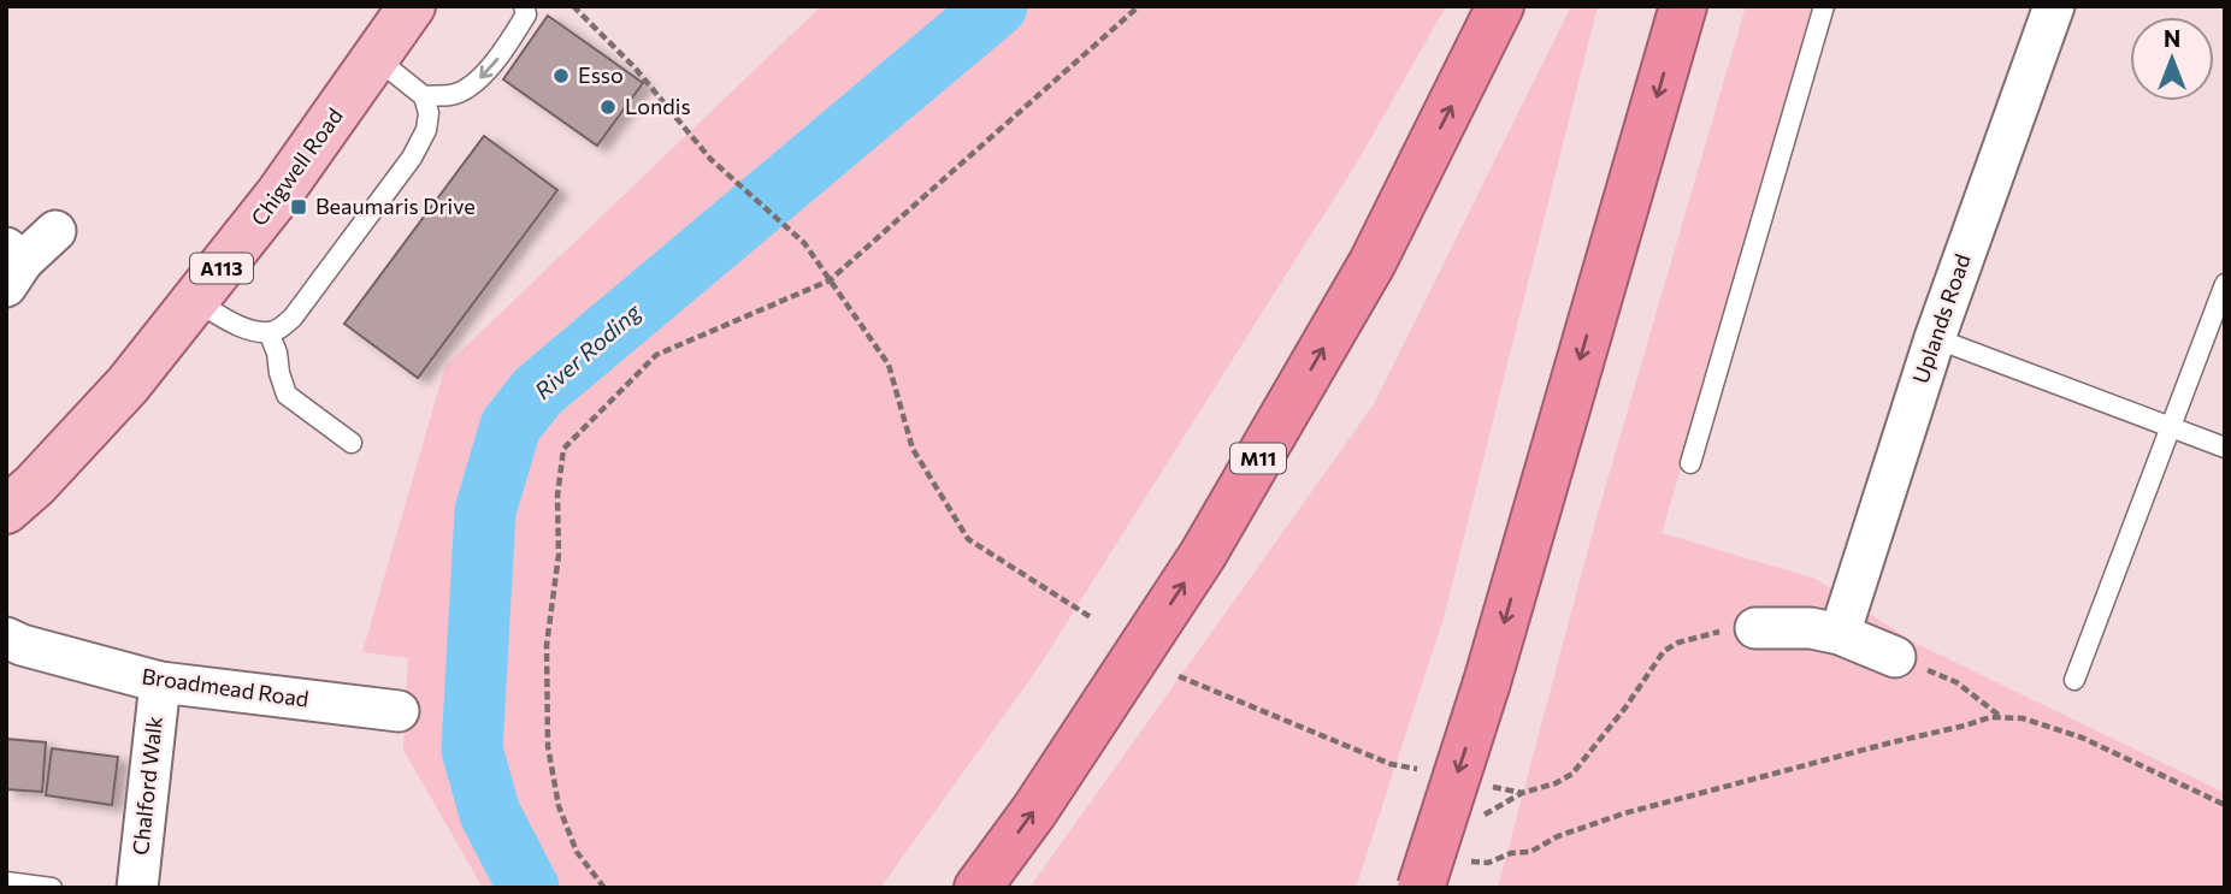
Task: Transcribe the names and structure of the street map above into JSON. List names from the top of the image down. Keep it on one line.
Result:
{"streets":{"highway":["M11"],"main road":["Chigwell Road","A113"],"street":["Uplands Road","Broadmead Road","Chalford Walk"]},"crossings":[["Broadmead Road","Chalford Walk"]],"water":["River Roding"],"places":{"other":["Esso","Londis"],"transit":["Beaumaris Drive"]},"north":"top"}
